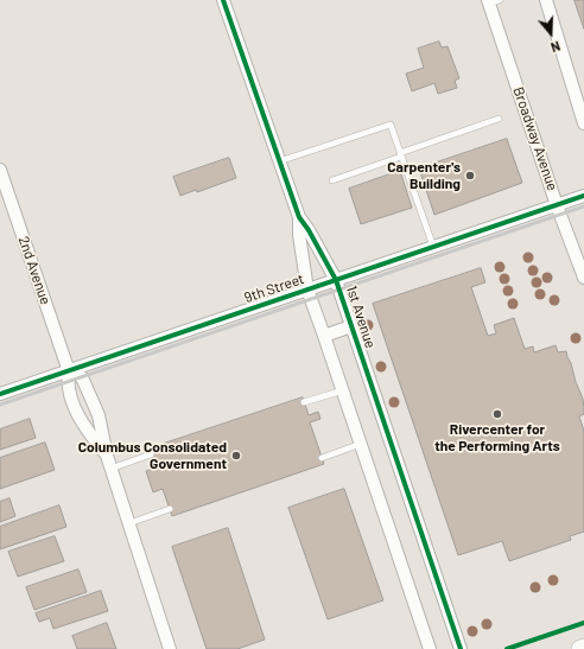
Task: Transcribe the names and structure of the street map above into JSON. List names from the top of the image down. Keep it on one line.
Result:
{"streets":{"street":["Broadway Avenue","2nd Avenue","9th Street","1st Avenue"]},"crossings":[["Broadway Avenue","9th Street"],["2nd Avenue","9th Street"],["9th Street","1st Avenue"]],"places":["Carpenter's Building","Rivercenter for the Performing Arts","Columbus Consolidated Government"],"north":"bottom"}
